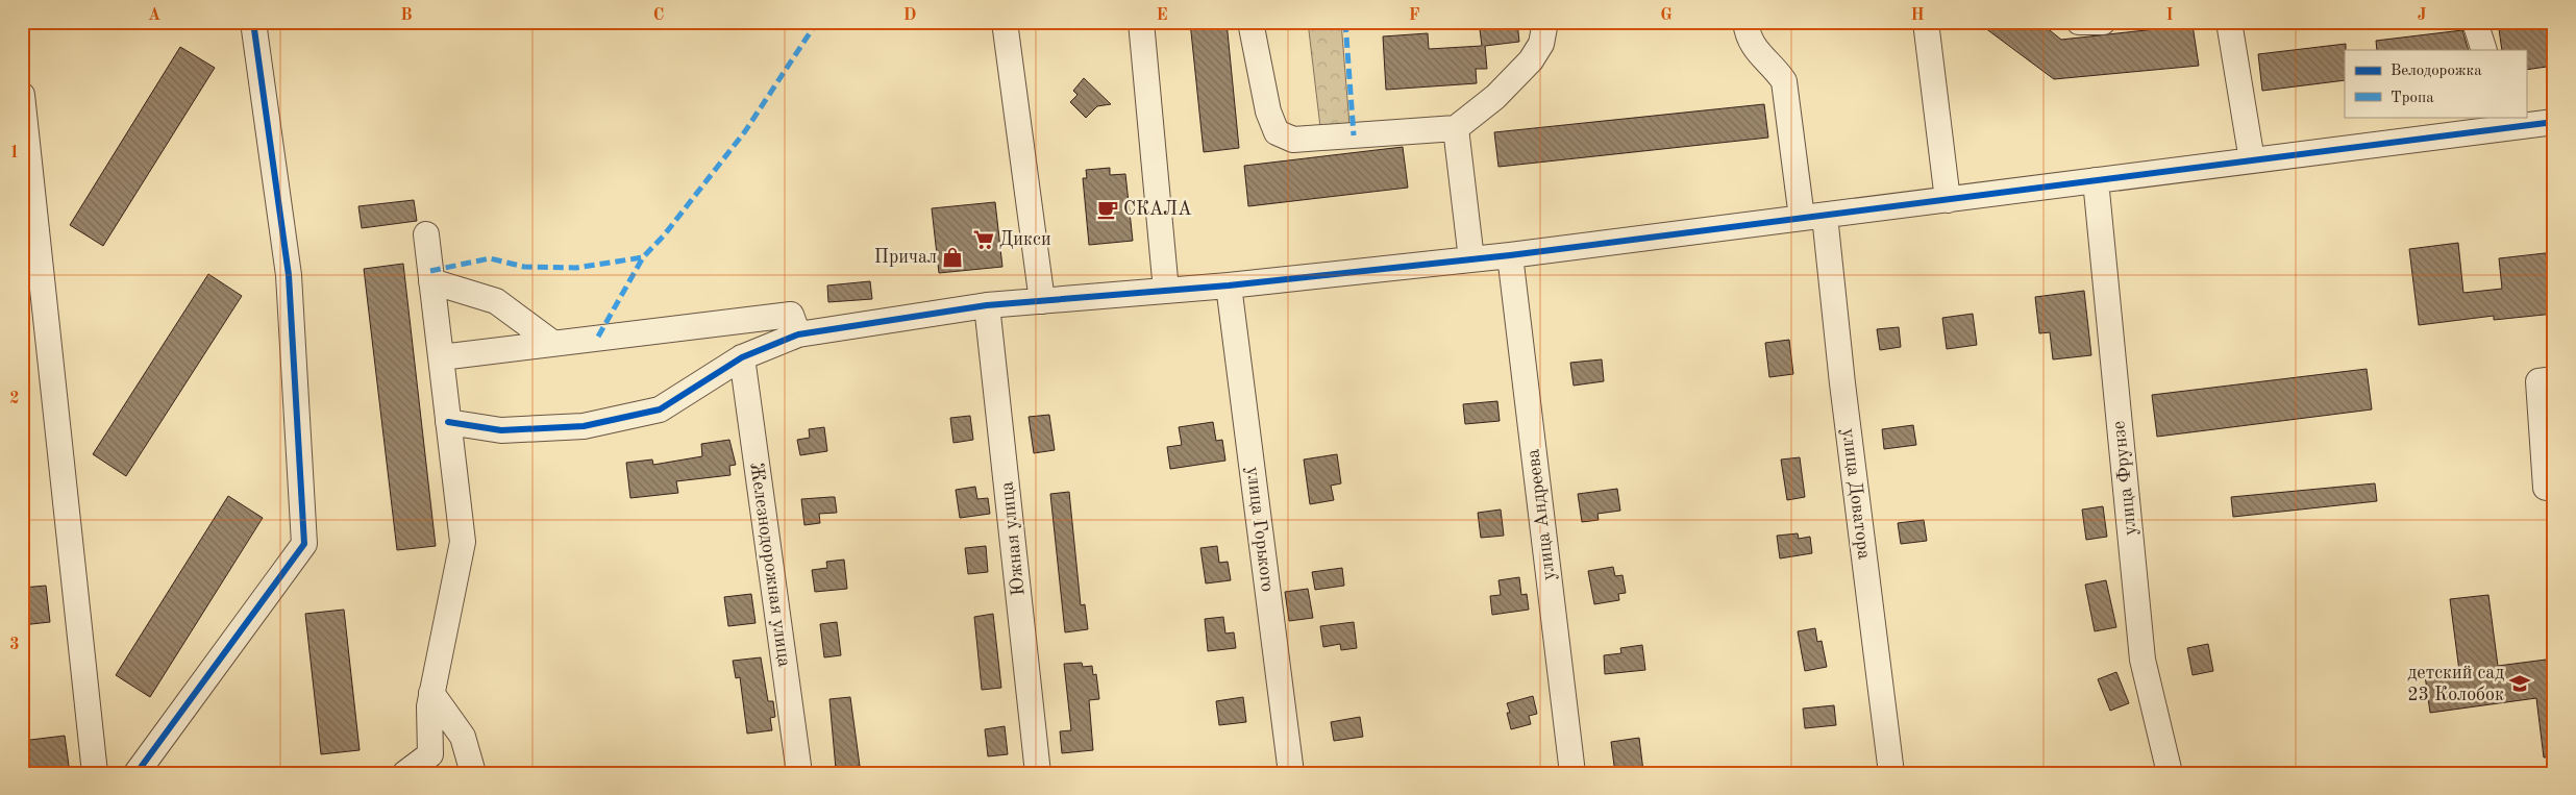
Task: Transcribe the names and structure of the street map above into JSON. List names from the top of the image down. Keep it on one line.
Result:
{"streets":{"street":["улица Фрунзе","улица Доватора","улица Андреева","улица Горького","Южная улица","Железнодорожная улица"]},"places":{"cafe":["СКАЛА"],"supermarket":["Дикси"],"shop":["Причал"],"school or university":["детский сад 23 Колобок"]},"legend":["Велодорожка","Тропа"],"grid":{"columns":["A","B","C","D","E","F","G","H","I","J"],"rows":["1","2","3"]}}
